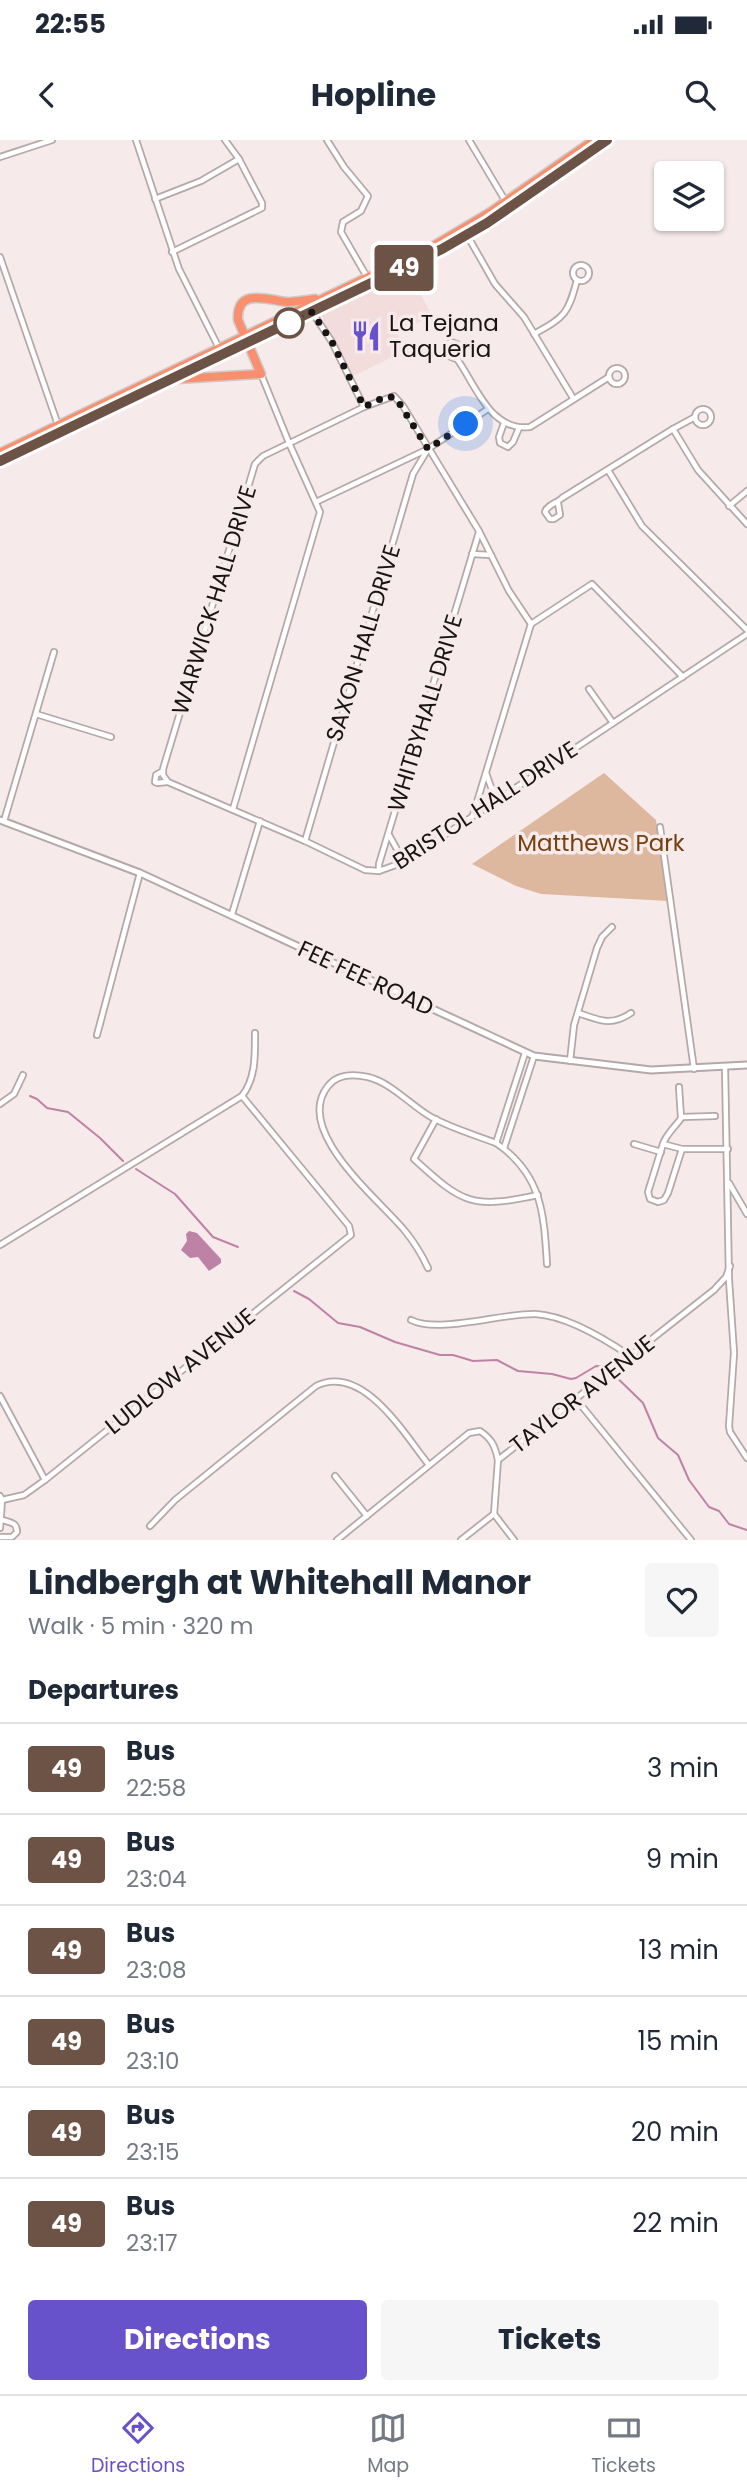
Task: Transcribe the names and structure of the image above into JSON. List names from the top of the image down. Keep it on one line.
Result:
{"streets":{"street":["WARWICK HALL DRIVE","SAXON HALL DRIVE","WHITBYHALL DRIVE","BRISTOL HALL DRIVE","FEE FEE ROAD","LUDLOW AVENUE","TAYLOR AVENUE"]},"crossings":[["WARWICK HALL DRIVE","SAXON HALL DRIVE"],["SAXON HALL DRIVE","BRISTOL HALL DRIVE"],["WHITBYHALL DRIVE","BRISTOL HALL DRIVE"]],"parks":["Matthews Park"],"places":{"restaurant":["La Tejana Taqueria"]},"lines":["bus line 49"],"page":{"status":"22:55","header":"Hopline","on_map":"49","heading":[["Lindbergh at Whitehall Manor","Walk · 5 min · 320 m"],"Departures"],"list":[{"mark":"49","name":"Bus","note":"22:58","value":"3 min"},{"mark":"49","name":"Bus","note":"23:04","value":"9 min"},{"mark":"49","name":"Bus","note":"23:08","value":"13 min"},{"mark":"49","name":"Bus","note":"23:10","value":"15 min"},{"mark":"49","name":"Bus","note":"23:15","value":"20 min"},{"mark":"49","name":"Bus","note":"23:17","value":"22 min"}],"buttons":["Directions","Tickets"],"tabs":["Directions","Map","Tickets"]}}
